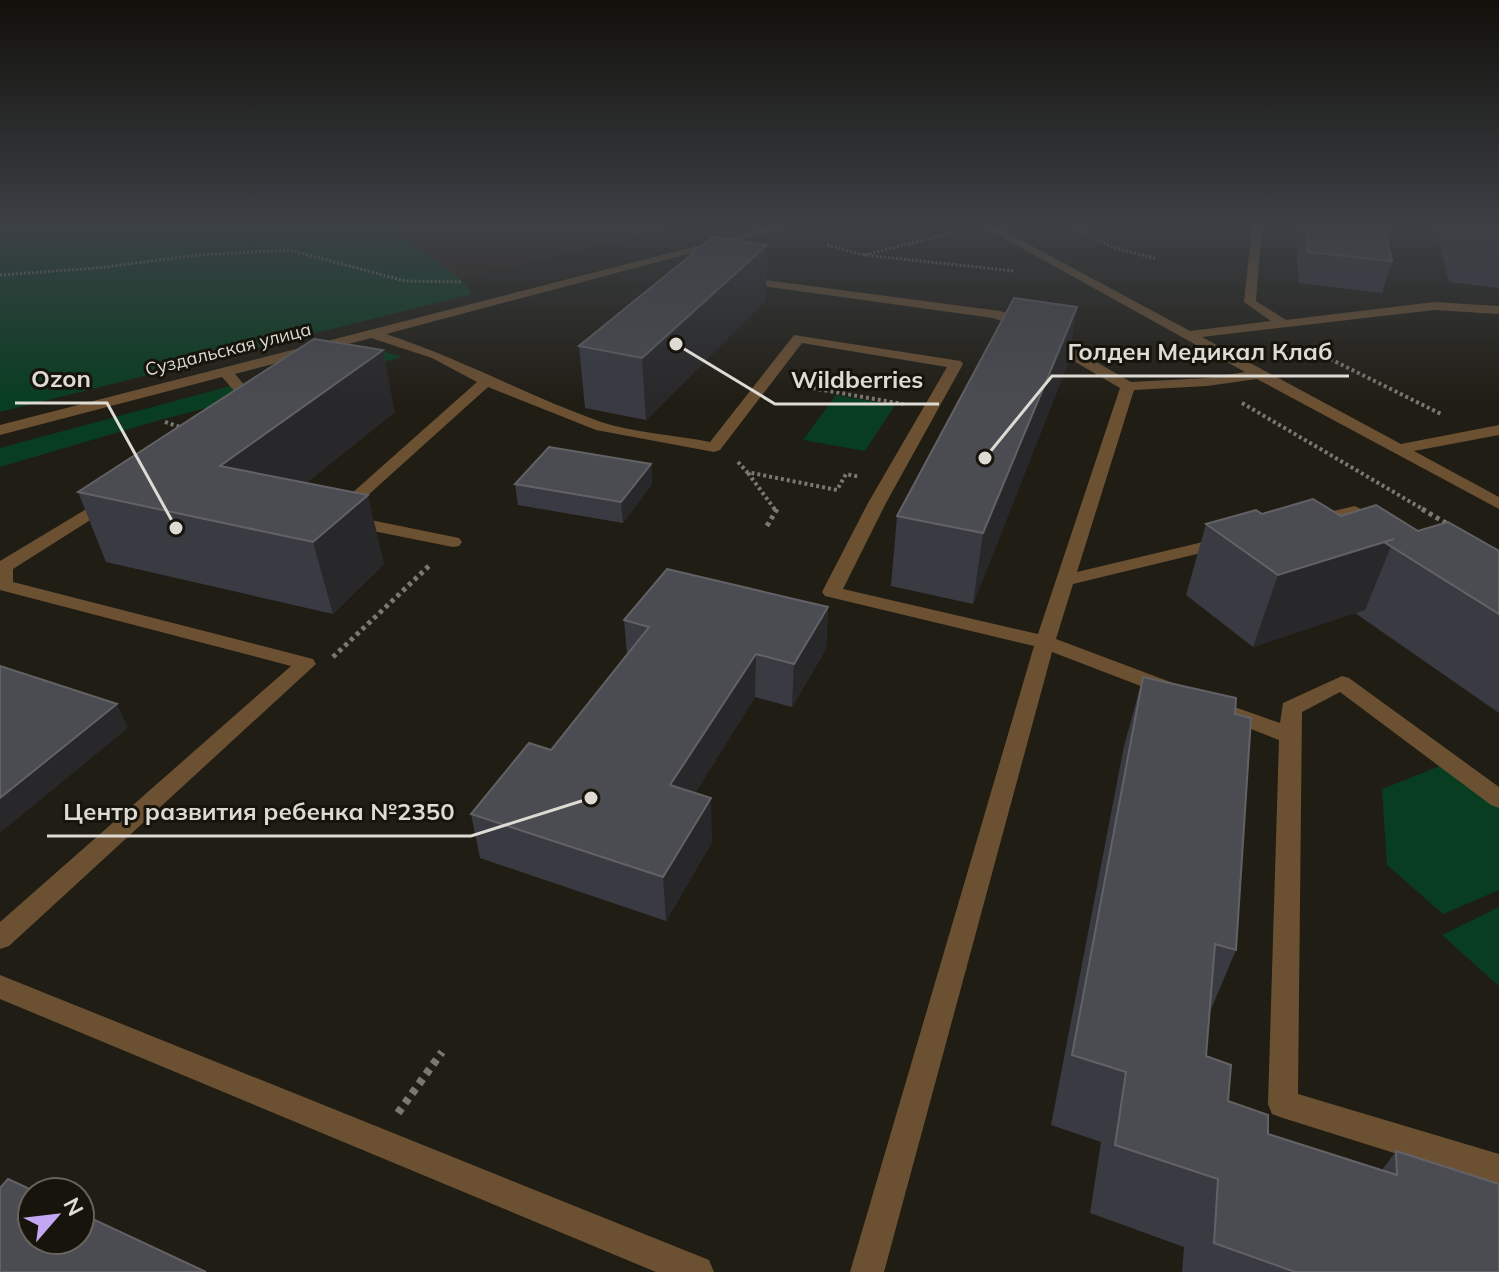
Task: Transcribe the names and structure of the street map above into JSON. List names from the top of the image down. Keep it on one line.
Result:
{"streets":{"street":["Суздальская улица"]},"places":["Wildberries","Голден Медикал Клаб","Ozon","Центр развития ребенка №2350"],"north":"top right"}
